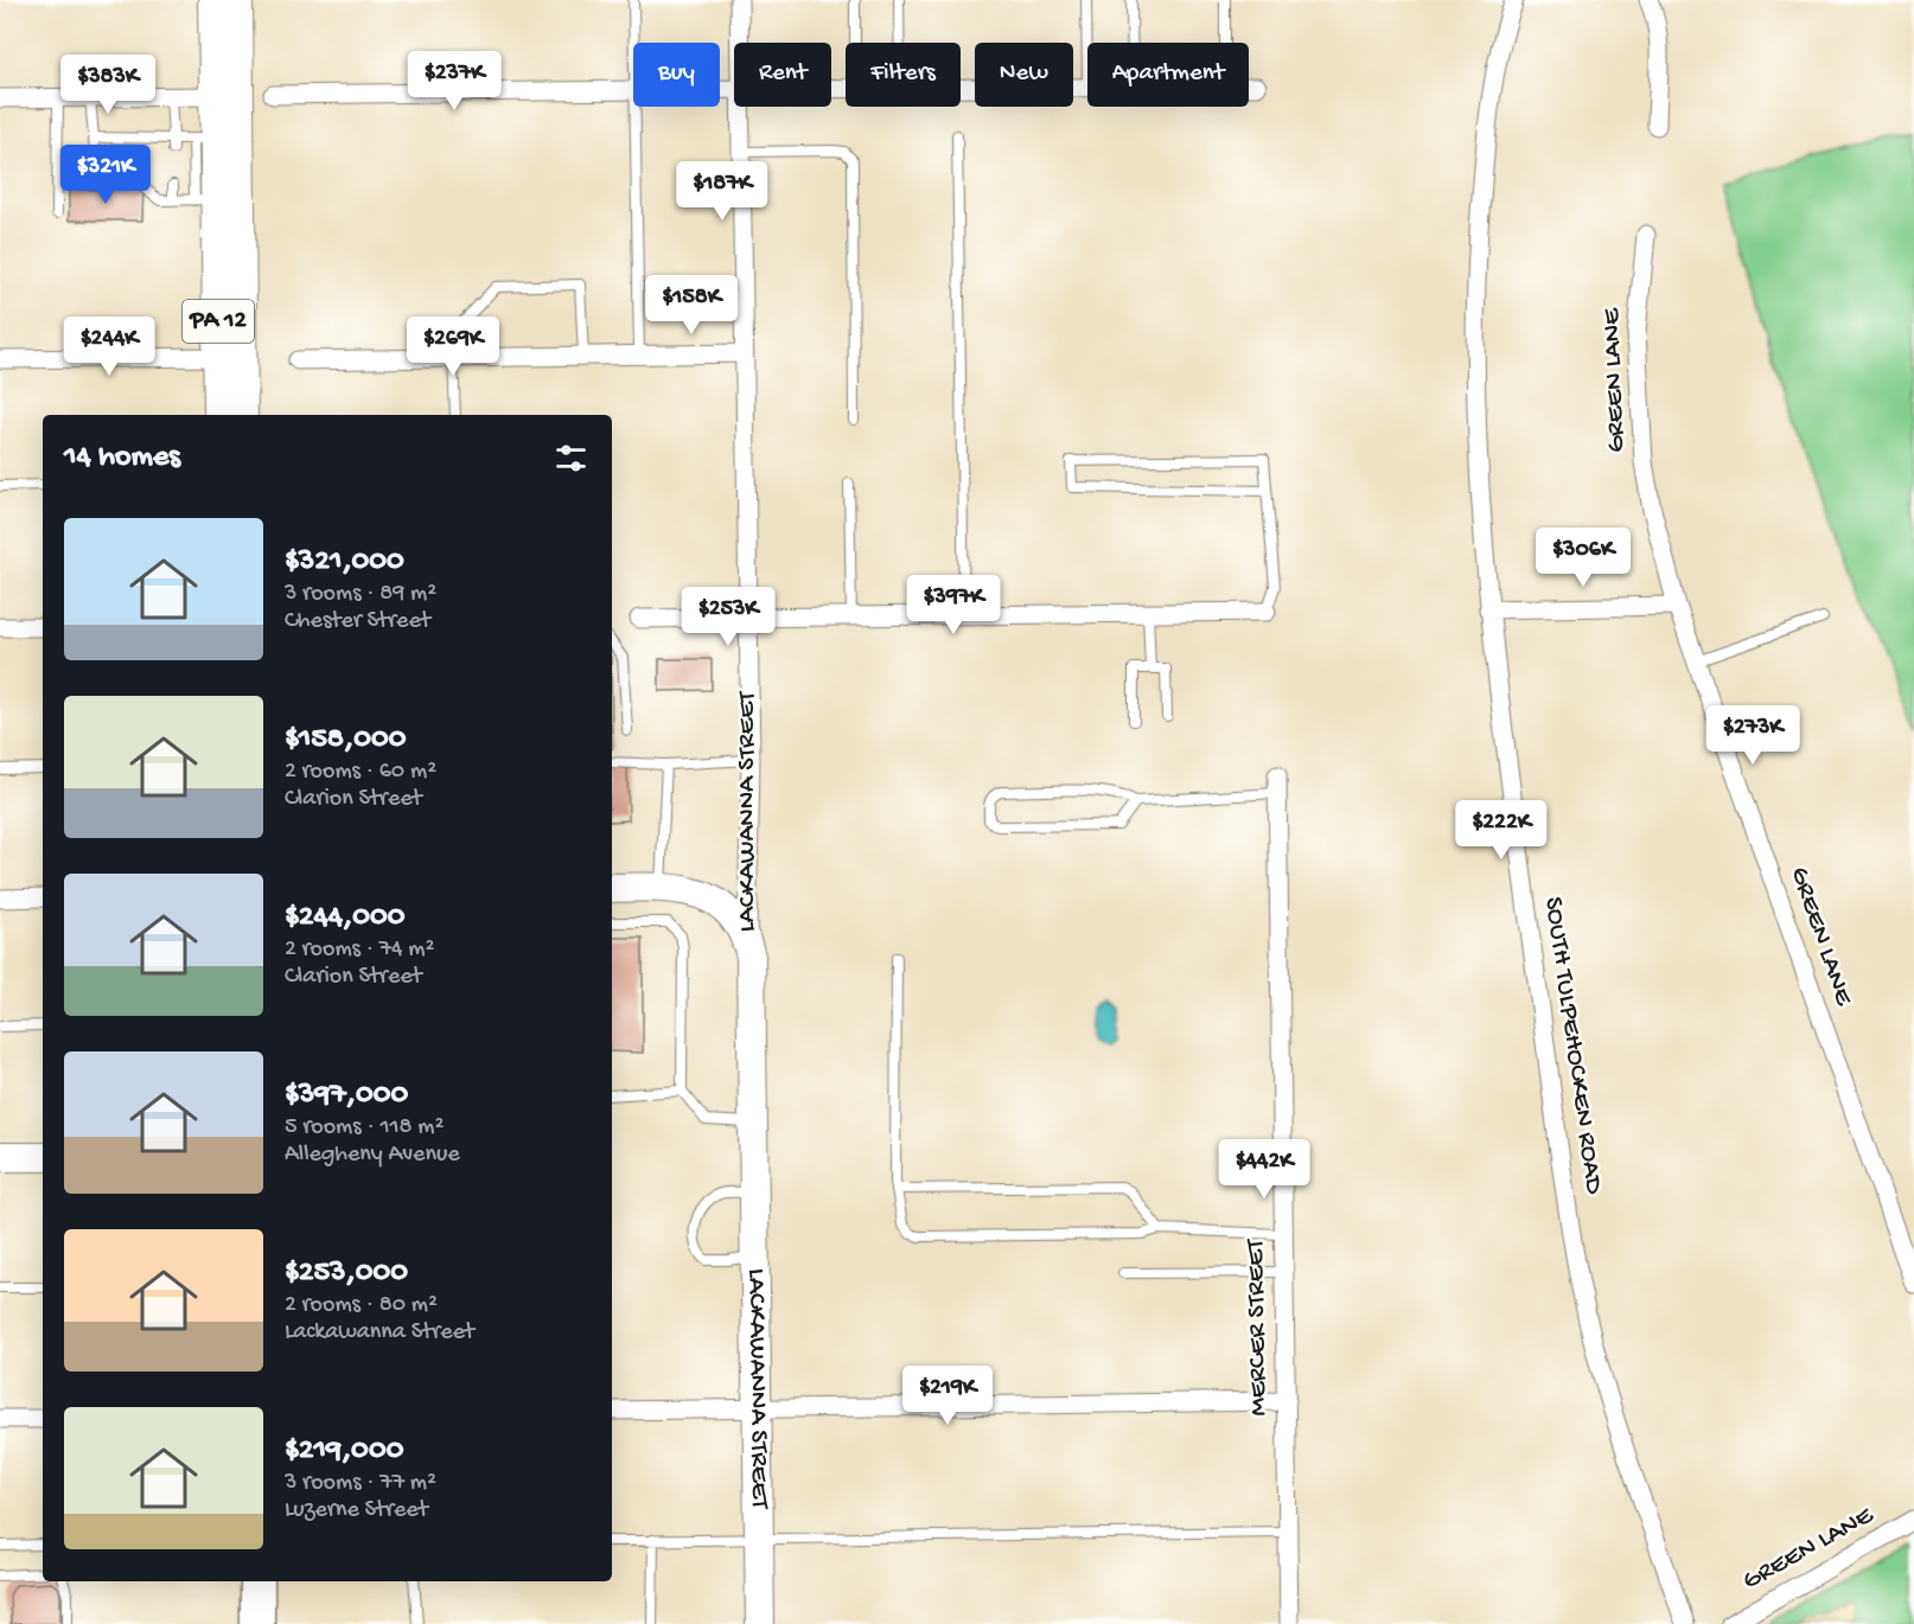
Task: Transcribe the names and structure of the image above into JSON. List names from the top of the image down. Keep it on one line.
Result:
{"streets":{"highway":["PA 12"],"main road":["LACKAWANNA STREET"],"street":["GREEN LANE","SOUTH TULPEHOCKEN ROAD","MERCER STREET"]},"page":{"chip":["Buy","Rent","Filters","New","Apartment"],"price":["$237K","$383K","$321K","$187K","$158K","$244K","$269K","$306K","$397K","$253K","$273K","$222K","$442K","$219K"],"heading":"14 homes","list":[{"name":"$321,000","note":"3 rooms · 89 m² · Chester Street"},{"name":"$158,000","note":"2 rooms · 60 m² · Clarion Street"},{"name":"$244,000","note":"2 rooms · 74 m² · Clarion Street"},{"name":"$397,000","note":"5 rooms · 118 m² · Allegheny Avenue"},{"name":"$253,000","note":"2 rooms · 80 m² · Lackawanna Street"},{"name":"$219,000","note":"3 rooms · 77 m² · Luzerne Street"}]}}
